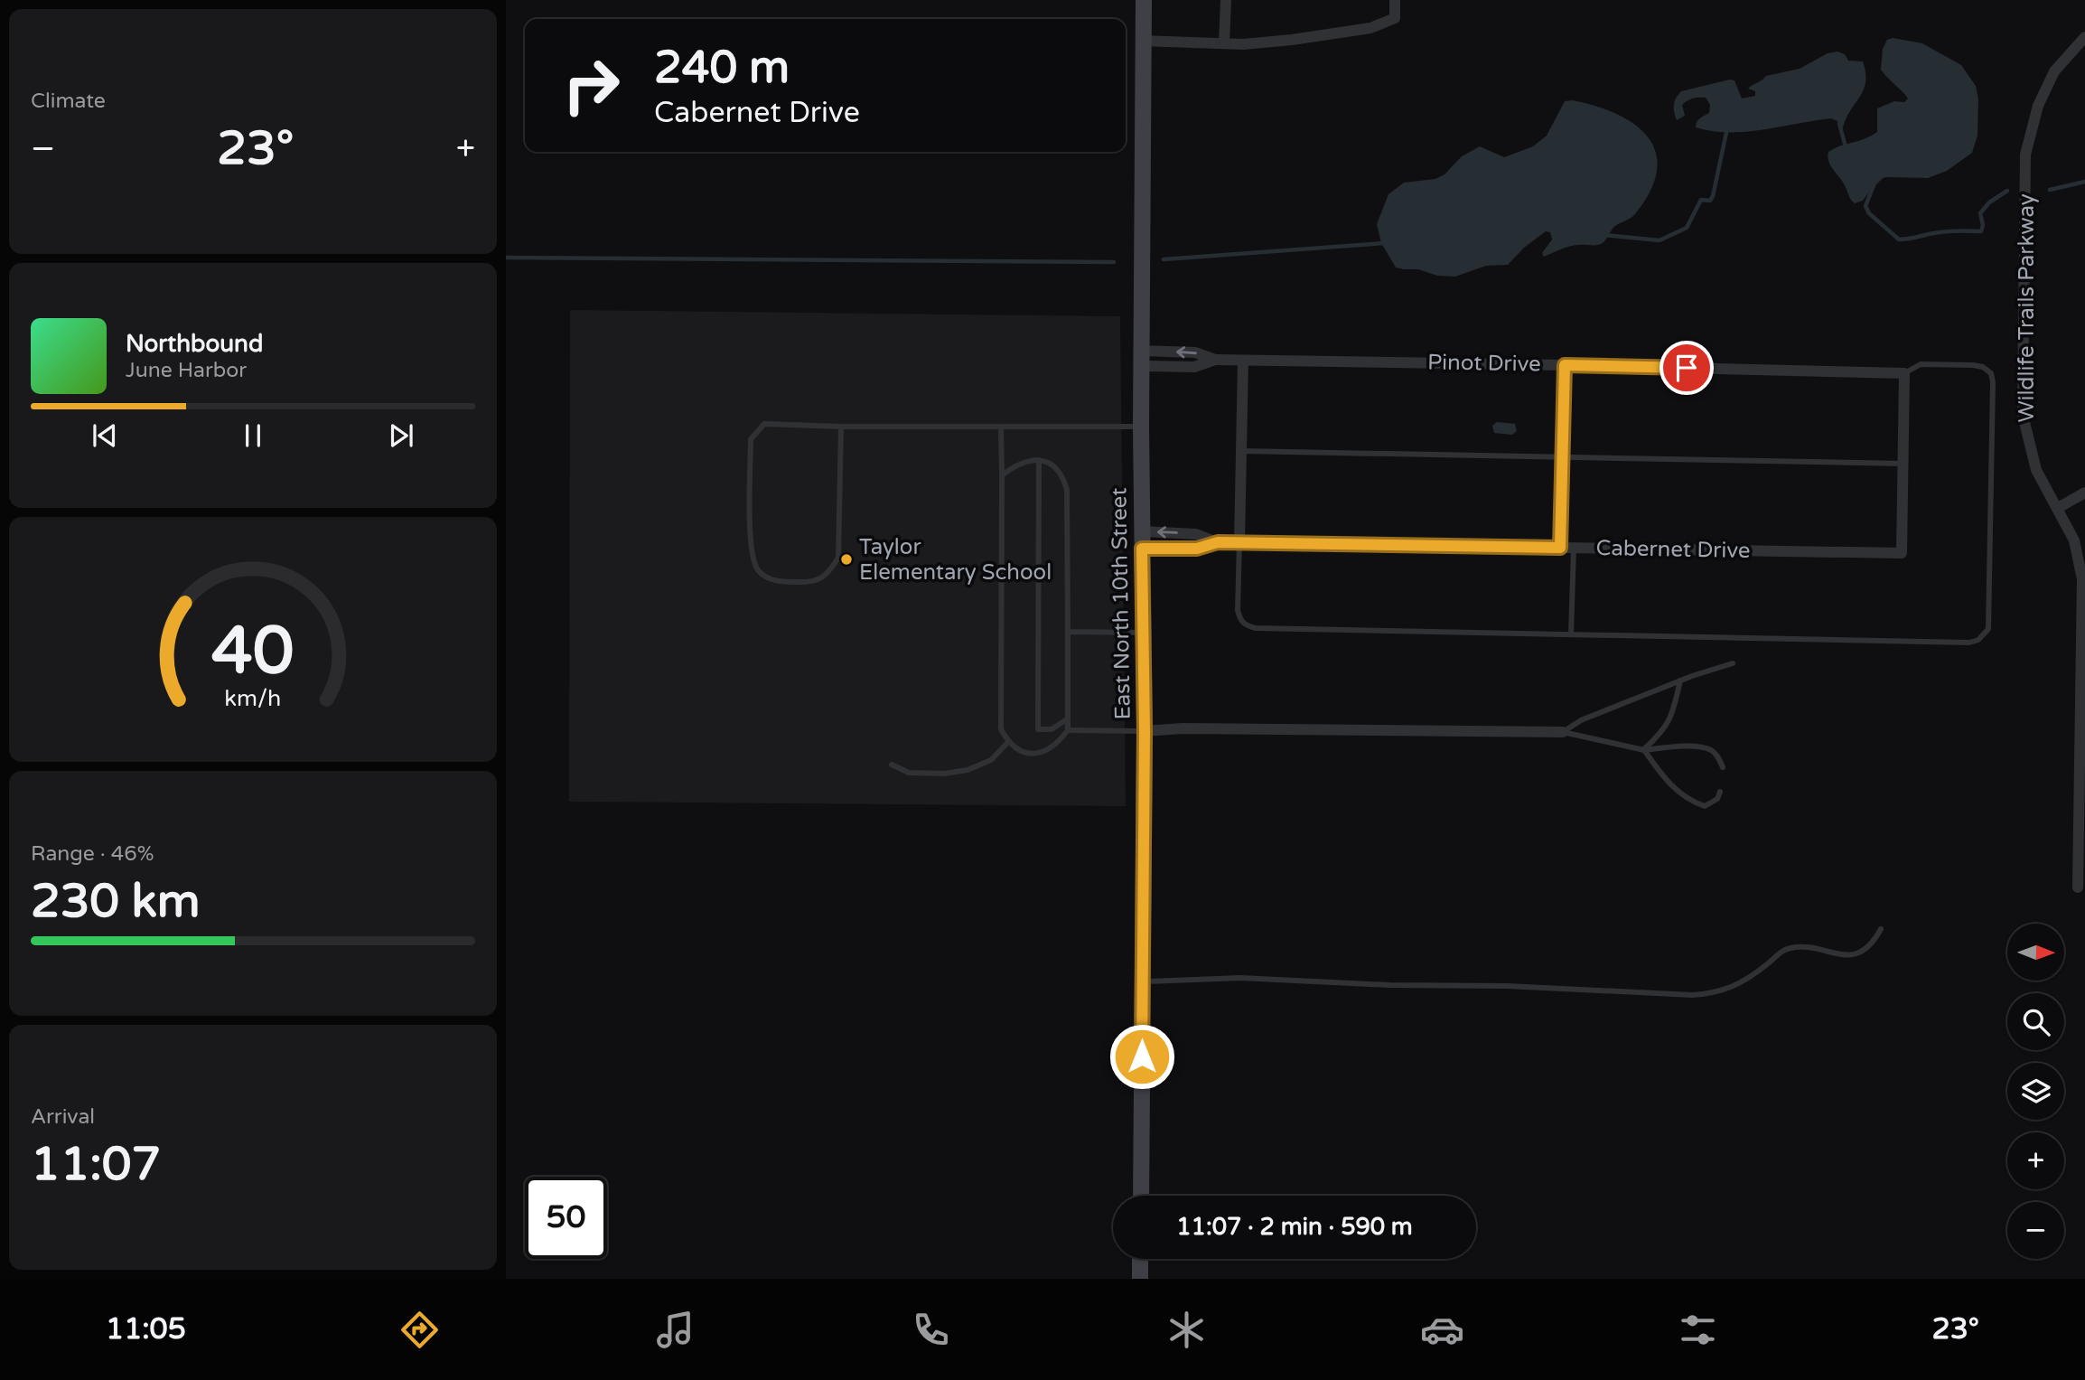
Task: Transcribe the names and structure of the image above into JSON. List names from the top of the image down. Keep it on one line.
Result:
{"streets":{"main road":["East North 10th Street"],"street":["Wildlife Trails Parkway","Pinot Drive","Cabernet Drive"]},"crossings":[["Pinot Drive","East North 10th Street"],["Cabernet Drive","East North 10th Street"]],"places":["Taylor Elementary School"],"north":"right","page":{"tile":["Climate",["Range · 46%","230 km"],["Arrival","11:07"]],"turn":["240 m","Cabernet Drive"],"heat":["−","23°","+"],"song":["Northbound","June Harbor"],"map_buttons":["+","−"],"limit":"50","trip":"11:07 · 2 min · 590 m","tabs":["11:05","23°"],"gauge":["40","km/h"]}}
